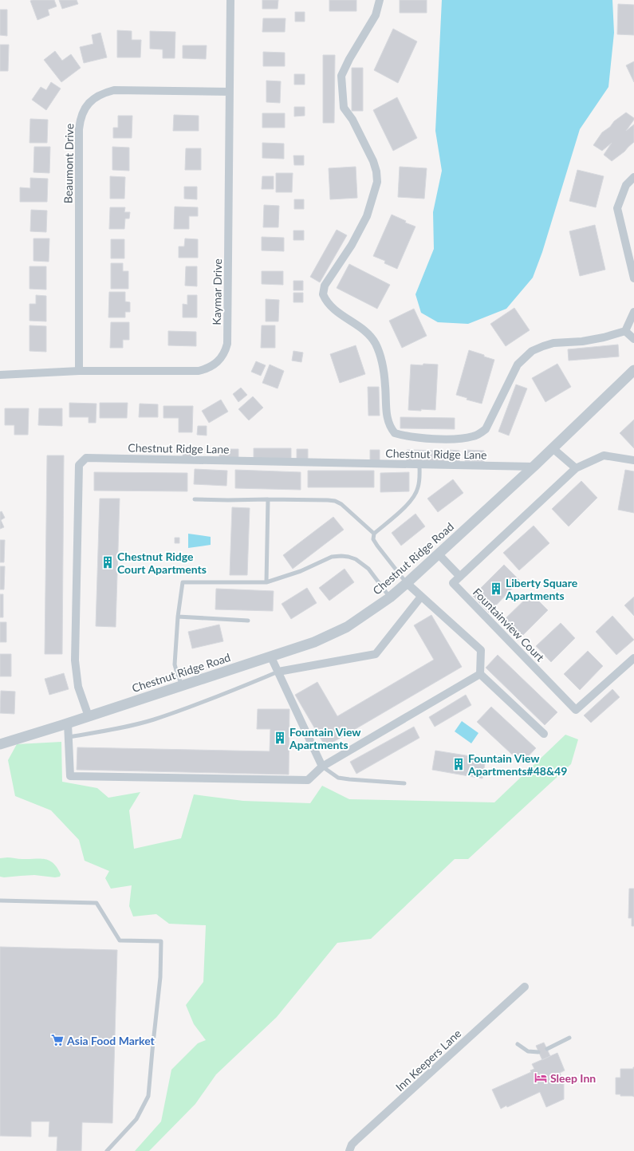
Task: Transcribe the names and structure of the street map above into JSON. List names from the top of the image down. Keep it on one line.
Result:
{"streets":{"street":["Beaumont Drive","Kaymar Drive","Chestnut Ridge Lane","Chestnut Ridge Road","Fountainview Court","Inn Keepers Lane"]},"crossings":[["Beaumont Drive","Kaymar Drive"],["Chestnut Ridge Lane","Chestnut Ridge Road"]],"places":{"building":["Chestnut Ridge Court Apartments","Liberty Square Apartments","Fountain View Apartments","Fountain View Apartments#48&49"],"supermarket":["Asia Food Market"],"hotel":["Sleep Inn"]}}
